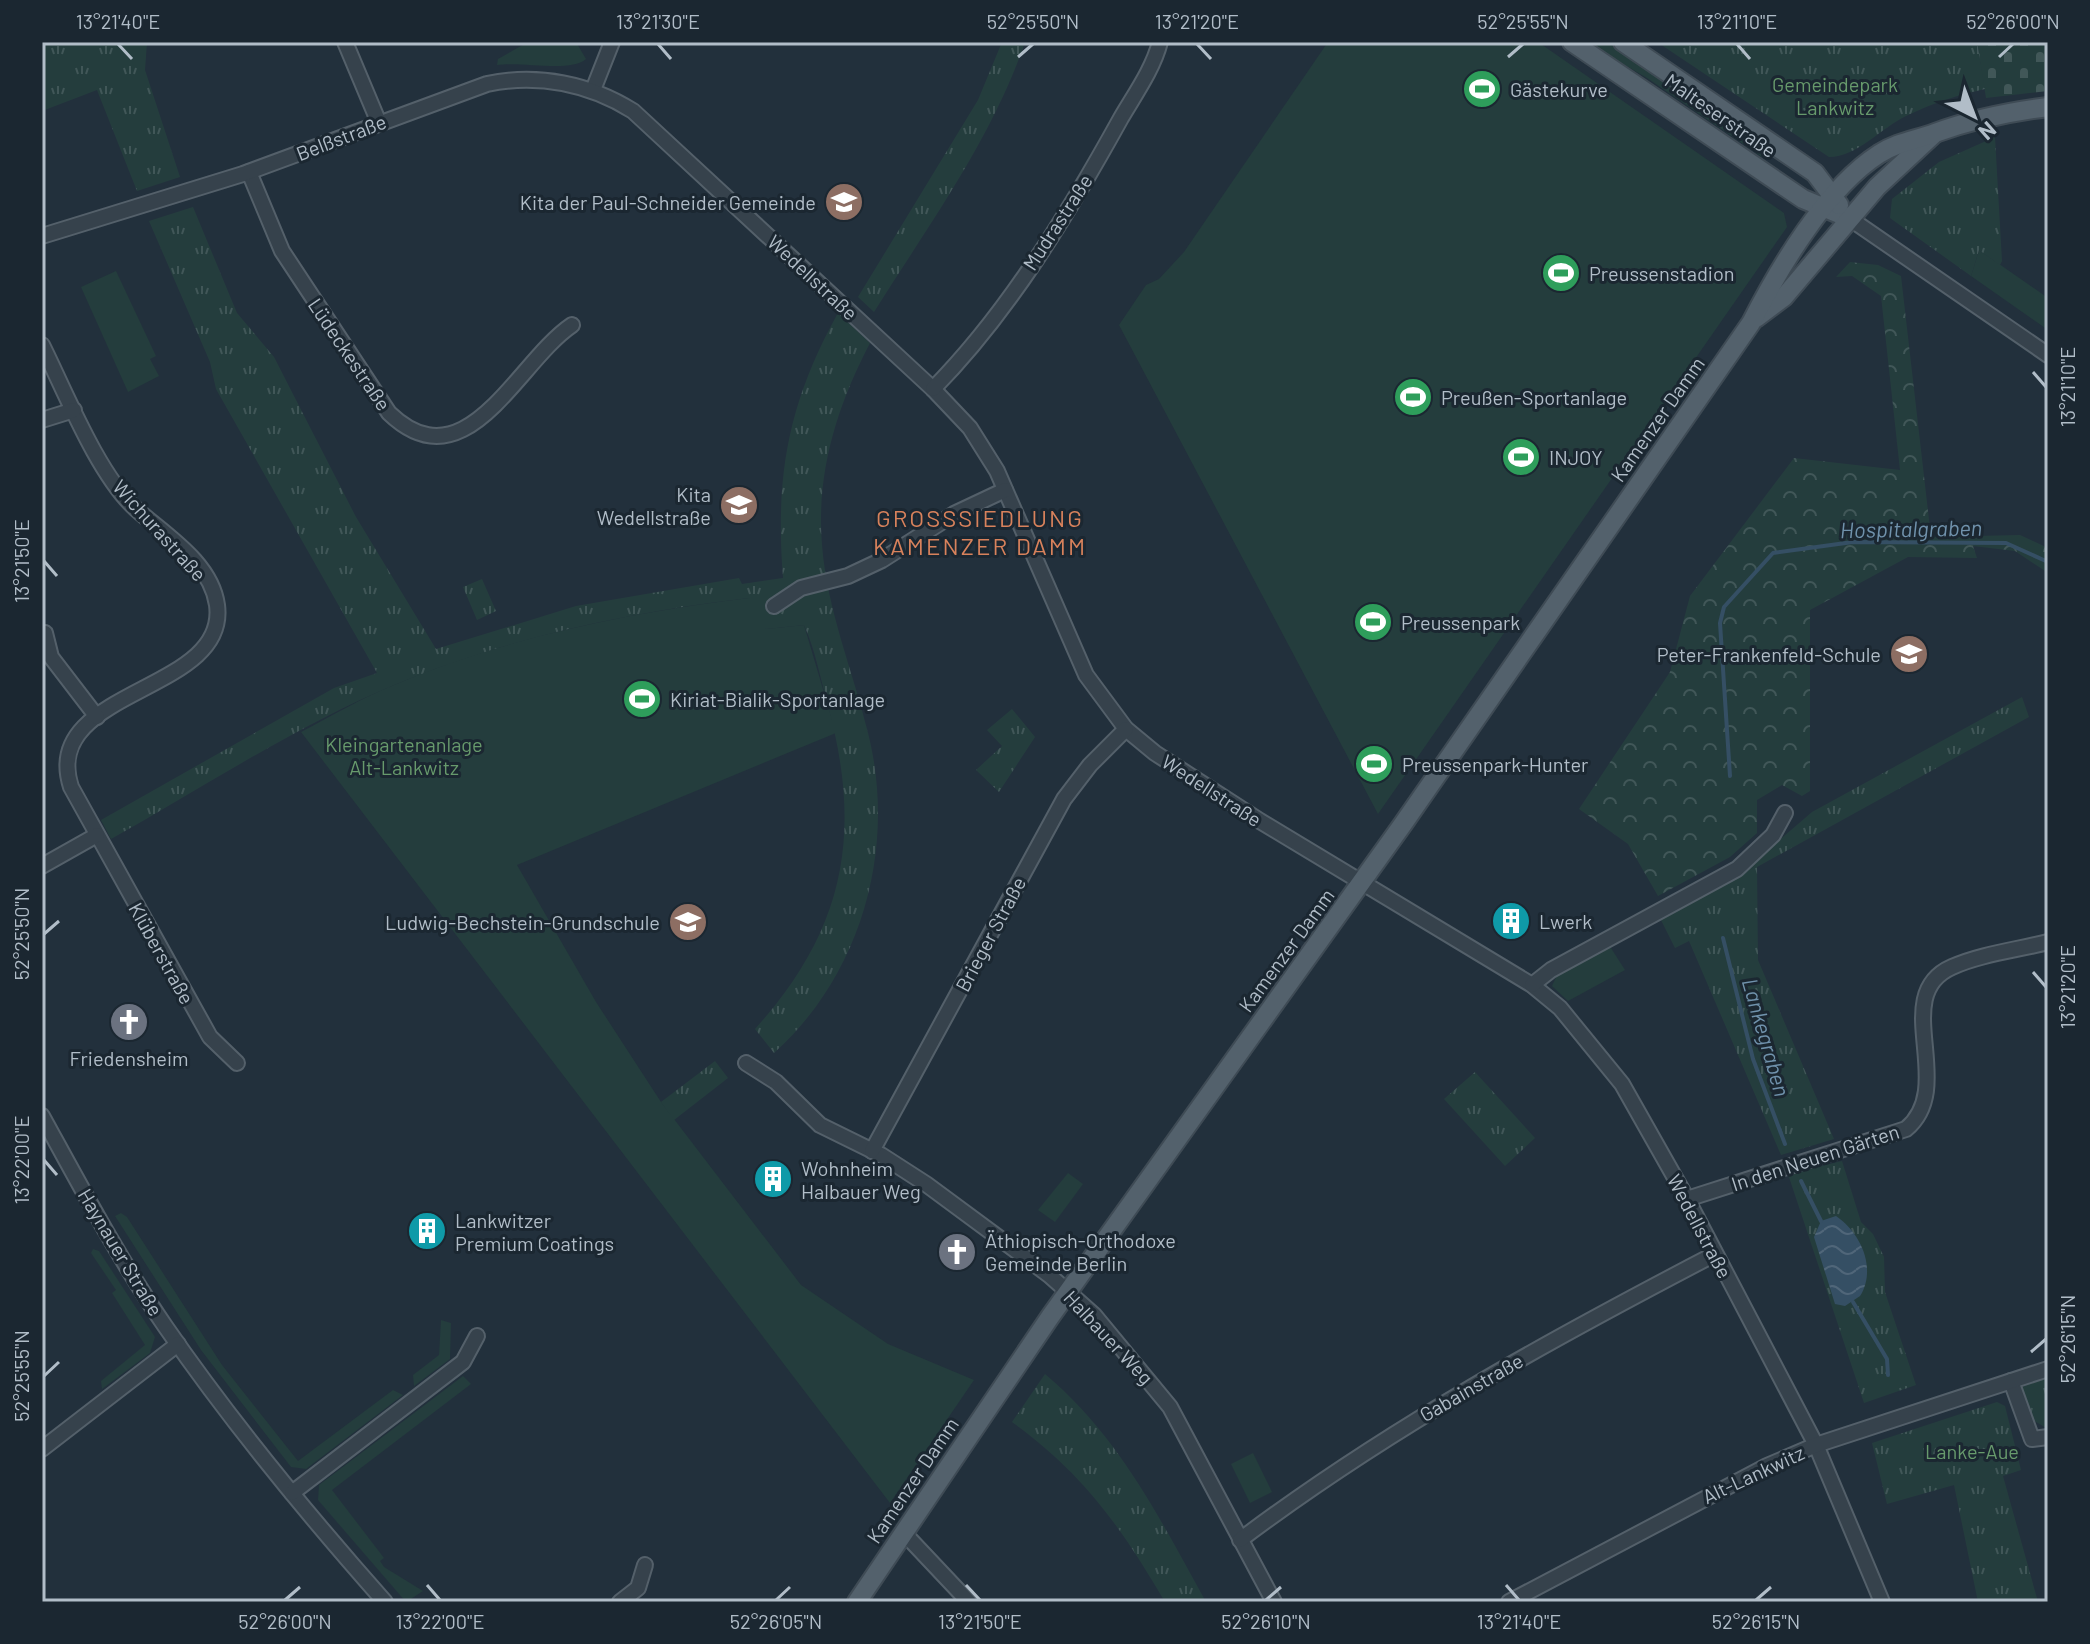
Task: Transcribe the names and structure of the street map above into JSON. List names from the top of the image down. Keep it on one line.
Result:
{"streets":{"main road":["Malteserstraße","Kamenzer Damm"],"street":["Belßstraße","Mudrastraße","Wedellstraße","Lüdeckestraße","Wichurastraße","Brieger Straße","Klüberstraße","In den Neuen Gärten","Haynauer Straße","Halbauer Weg","Gabainstraße","Alt-Lankwitz"]},"crossings":[["Malteserstraße","Kamenzer Damm"],["Belßstraße","Wedellstraße"],["Belßstraße","Lüdeckestraße"],["Mudrastraße","Wedellstraße"],["Wedellstraße","Kamenzer Damm"],["Wedellstraße","Brieger Straße"],["Wedellstraße","In den Neuen Gärten"],["Wedellstraße","Gabainstraße"],["Wedellstraße","Alt-Lankwitz"],["Kamenzer Damm","Halbauer Weg"],["Wichurastraße","Klüberstraße"],["Brieger Straße","Halbauer Weg"],["Halbauer Weg","Gabainstraße"]],"districts":["GROSSSIEDLUNG KAMENZER DAMM"],"water":["Hospitalgraben","Lankegraben"],"parks":["Gemeindepark Lankwitz","Kleingartenanlage Alt-Lankwitz","Lanke-Aue"],"places":{"sports":["Gästekurve","Preussenstadion","Preußen-Sportanlage","INJOY","Preussenpark","Kiriat-Bialik-Sportanlage","Preussenpark-Hunter"],"school or university":["Kita der Paul-Schneider Gemeinde","Kita Wedellstraße","Peter-Frankenfeld-Schule","Ludwig-Bechstein-Grundschule"],"building":["Lwerk","Wohnheim Halbauer Weg","Lankwitzer Premium Coatings"],"church":["Friedensheim","Äthiopisch-Orthodoxe Gemeinde Berlin"]},"north":"bottom right","coordinates":["13°21'40\"E","13°21'30\"E","52°25'50\"N","13°21'20\"E","52°25'55\"N","13°21'10\"E","52°26'00\"N","13°21'50\"E","13°22'00\"E","52°26'15\"N","52°26'05\"N","52°26'10\"N"]}
